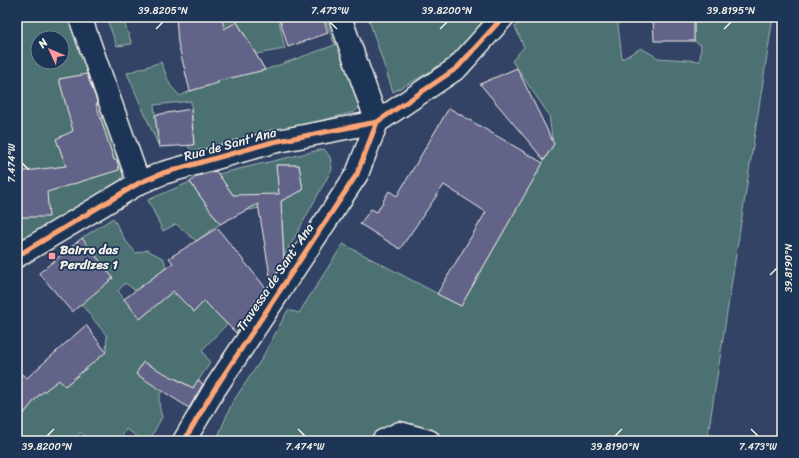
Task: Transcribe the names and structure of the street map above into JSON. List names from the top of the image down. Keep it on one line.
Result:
{"streets":{"street":["Rua de Sant'Ana","Travessa de Sant' Ana"]},"crossings":[["Rua de Sant'Ana","Travessa de Sant' Ana"]],"places":{"transit":["Bairro das Perdizes 1"]},"north":"top left","coordinates":["39.8205°N","7.473°W","39.8200°N","39.8195°N","7.474°W","39.8190°N"]}
